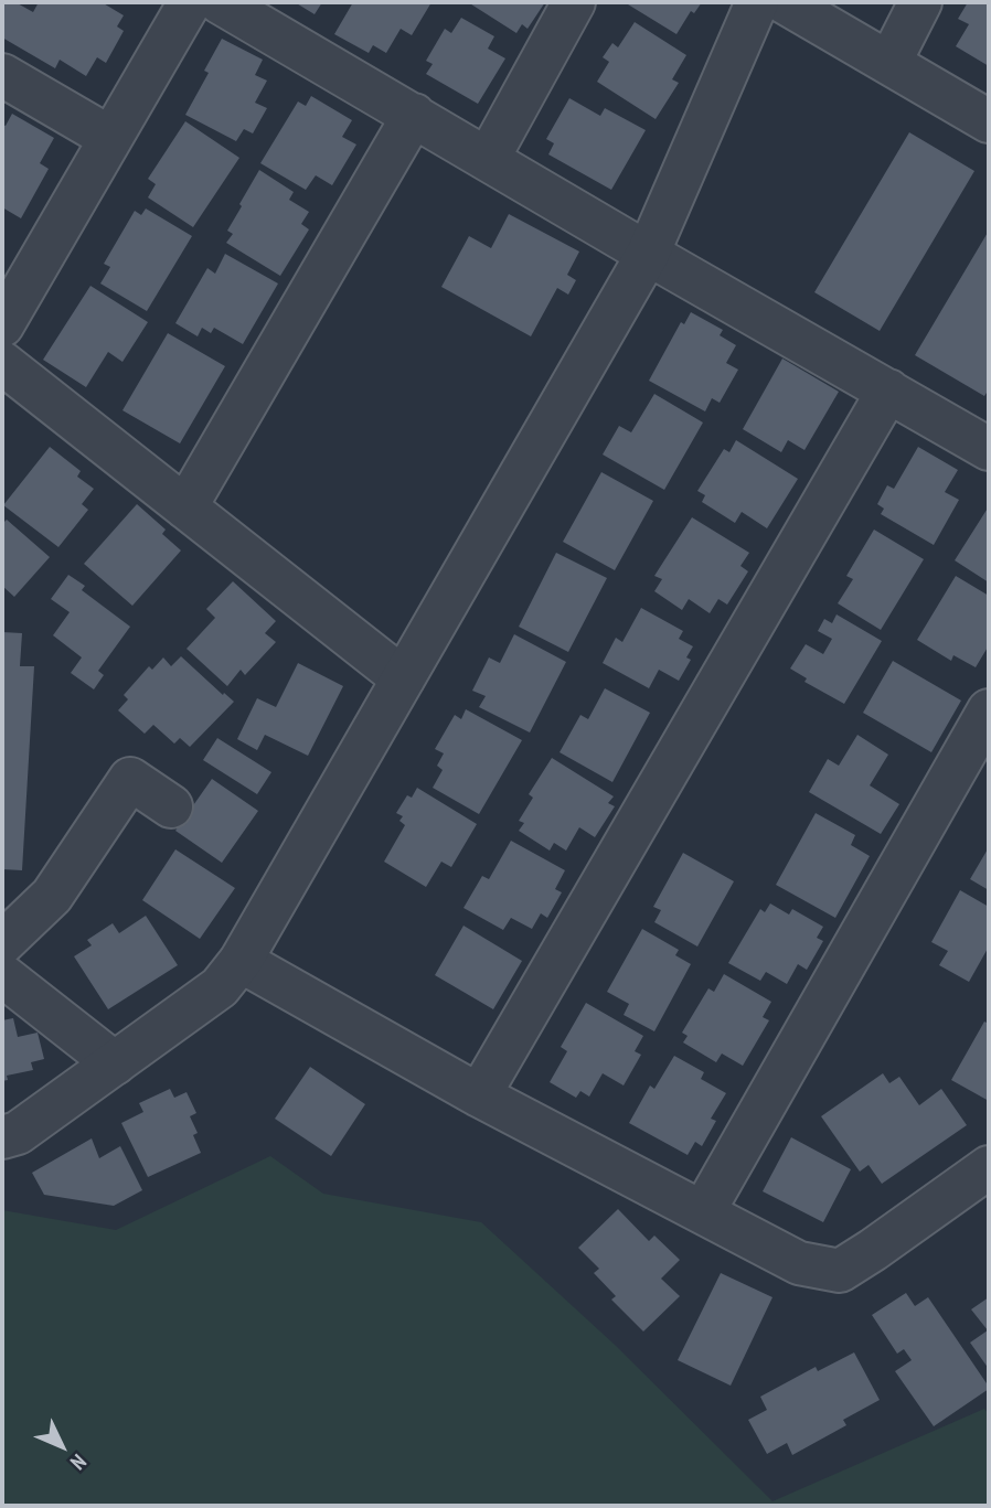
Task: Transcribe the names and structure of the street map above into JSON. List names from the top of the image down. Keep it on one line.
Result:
{"north":"bottom right"}
